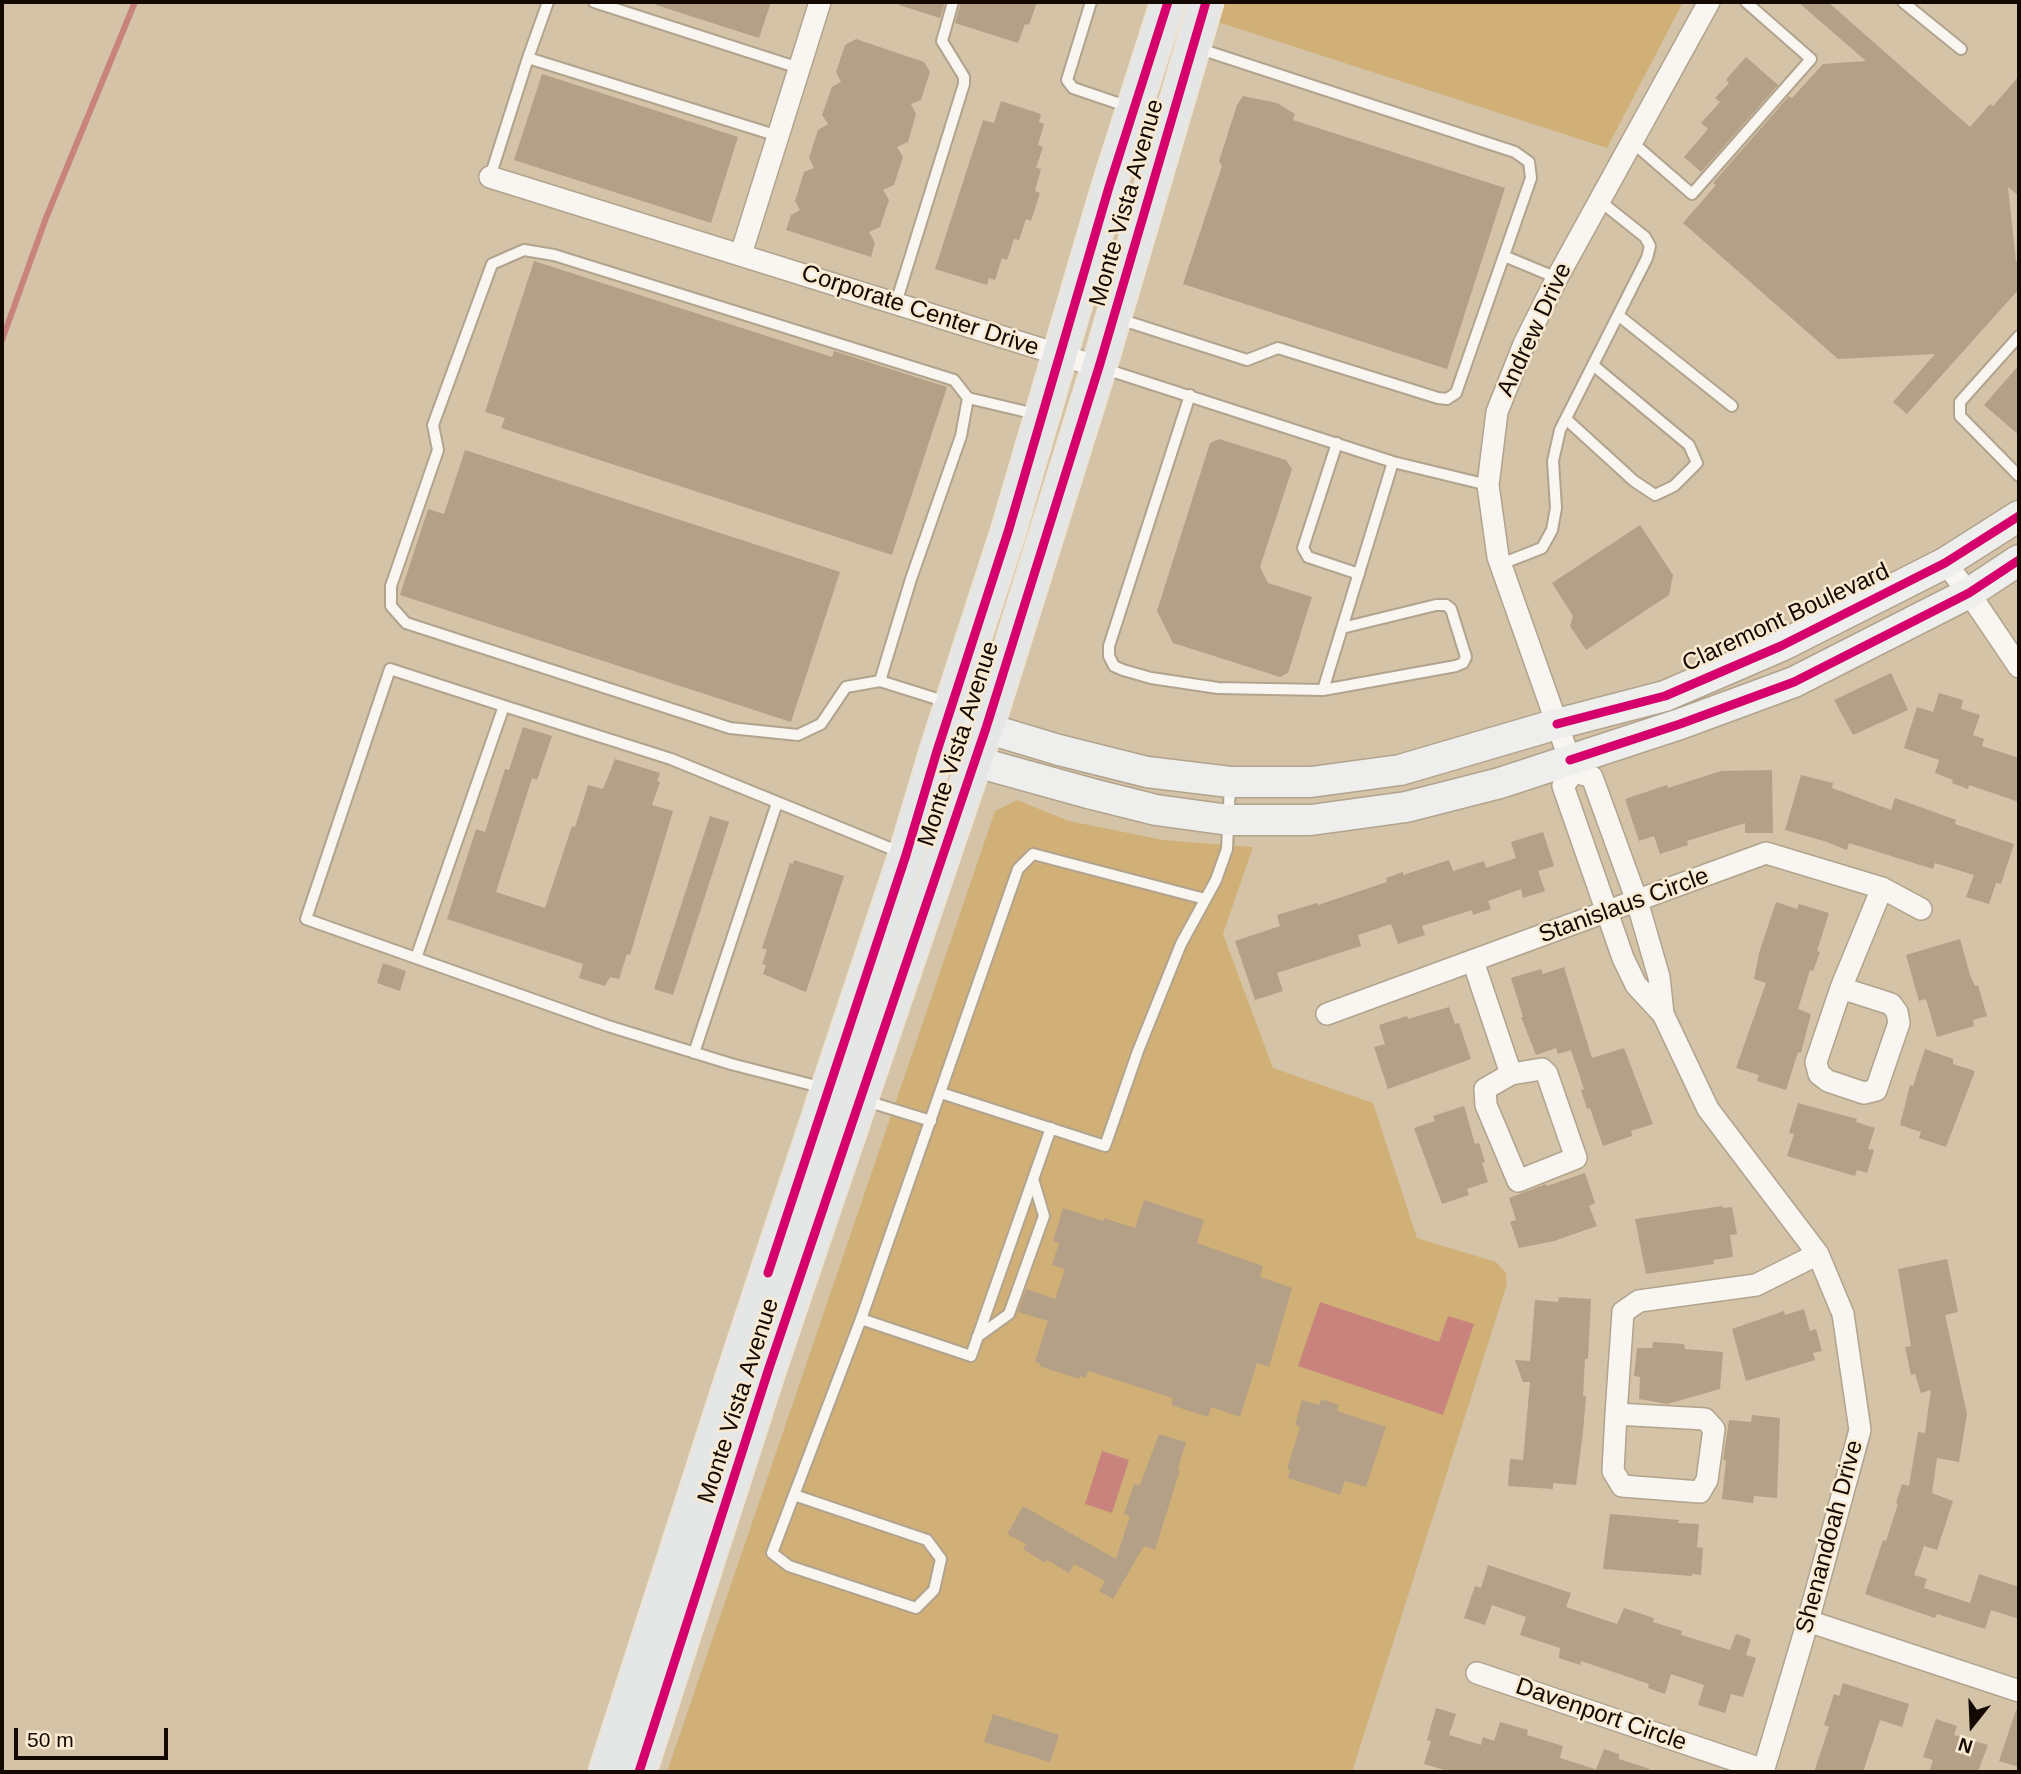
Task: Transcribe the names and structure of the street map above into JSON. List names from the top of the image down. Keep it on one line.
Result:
{"streets":{"main road":["Monte Vista Avenue","Claremont Boulevard"],"street":["Corporate Center Drive","Andrew Drive","Stanislaus Circle","Shenandoah Drive","Davenport Circle"]},"crossings":[["Monte Vista Avenue","Corporate Center Drive"],["Monte Vista Avenue","Claremont Boulevard"],["Andrew Drive","Claremont Boulevard"],["Andrew Drive","Shenandoah Drive"],["Stanislaus Circle","Shenandoah Drive"],["Shenandoah Drive","Davenport Circle"]],"scale_bar":"50 m","north":"bottom"}
